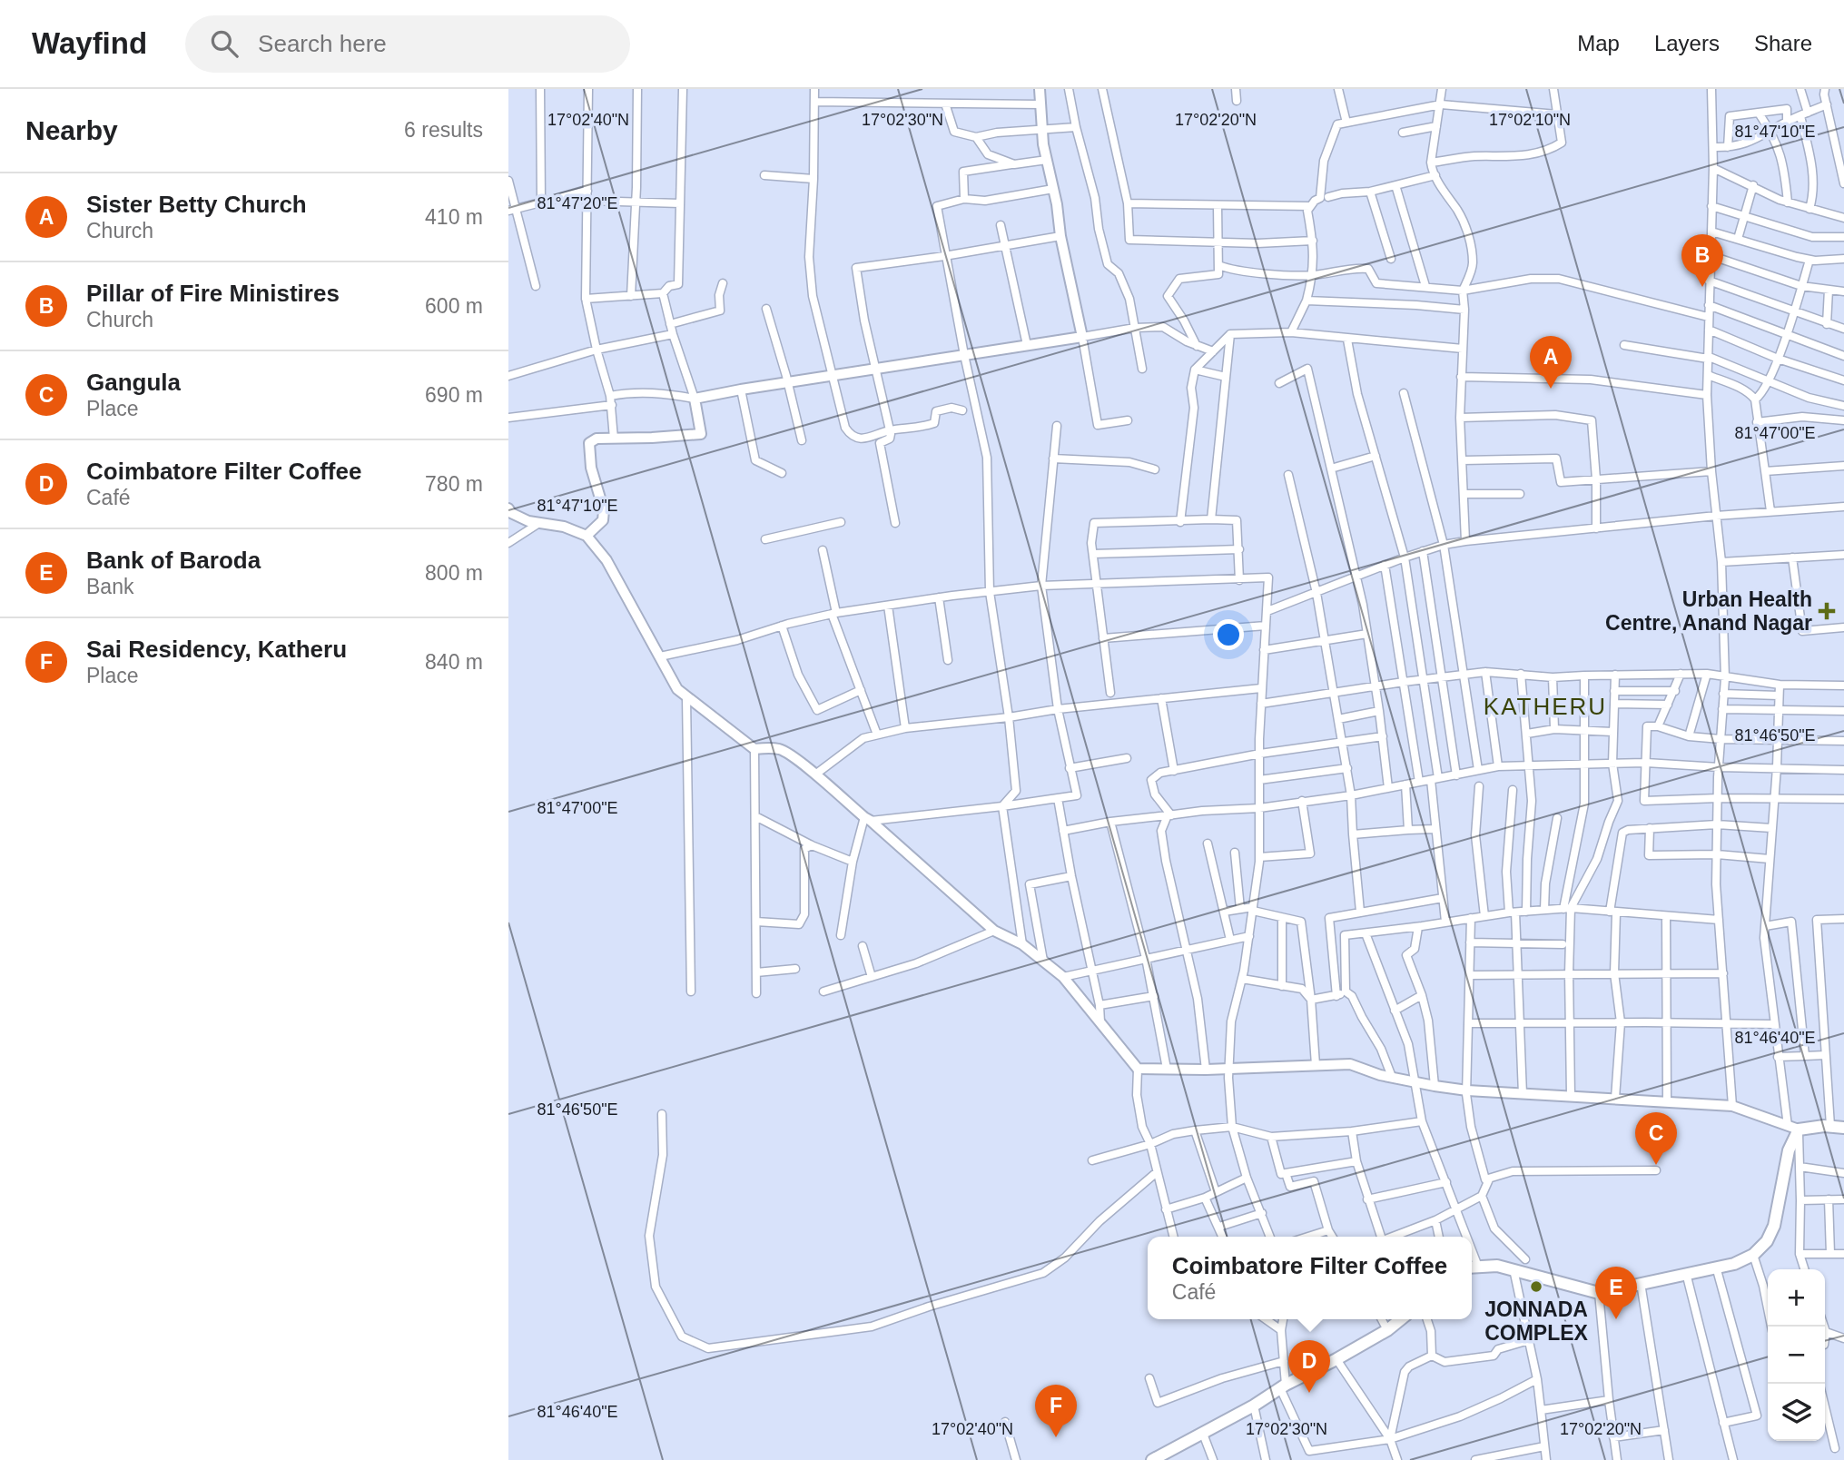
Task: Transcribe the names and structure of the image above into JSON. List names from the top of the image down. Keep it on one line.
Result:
{"districts":["KATHERU"],"places":{"health":["Urban Health Centre, Anand Nagar"],"other":["JONNADA COMPLEX"]},"page":{"header":"Wayfind","search":"Search here","nav":["Map","Layers","Share"],"heading":["Nearby","6 results"],"list":[{"mark":"A","name":"Sister Betty Church","note":"Church","value":"410 m"},{"mark":"B","name":"Pillar of Fire Ministires","note":"Church","value":"600 m"},{"mark":"C","name":"Gangula","note":"Place","value":"690 m"},{"mark":"D","name":"Coimbatore Filter Coffee","note":"Café","value":"780 m"},{"mark":"E","name":"Bank of Baroda","note":"Bank","value":"800 m"},{"mark":"F","name":"Sai Residency, Katheru","note":"Place","value":"840 m"}],"pins":["B","A","C","E","D","F"],"popup":["Coimbatore Filter Coffee","Café"],"map_buttons":["+","−"]},"coordinates":["17°02'40\"N","17°02'30\"N","17°02'20\"N","17°02'10\"N","81°47'10\"E","81°47'20\"E","81°47'00\"E","81°46'50\"E","81°46'40\"E"]}
